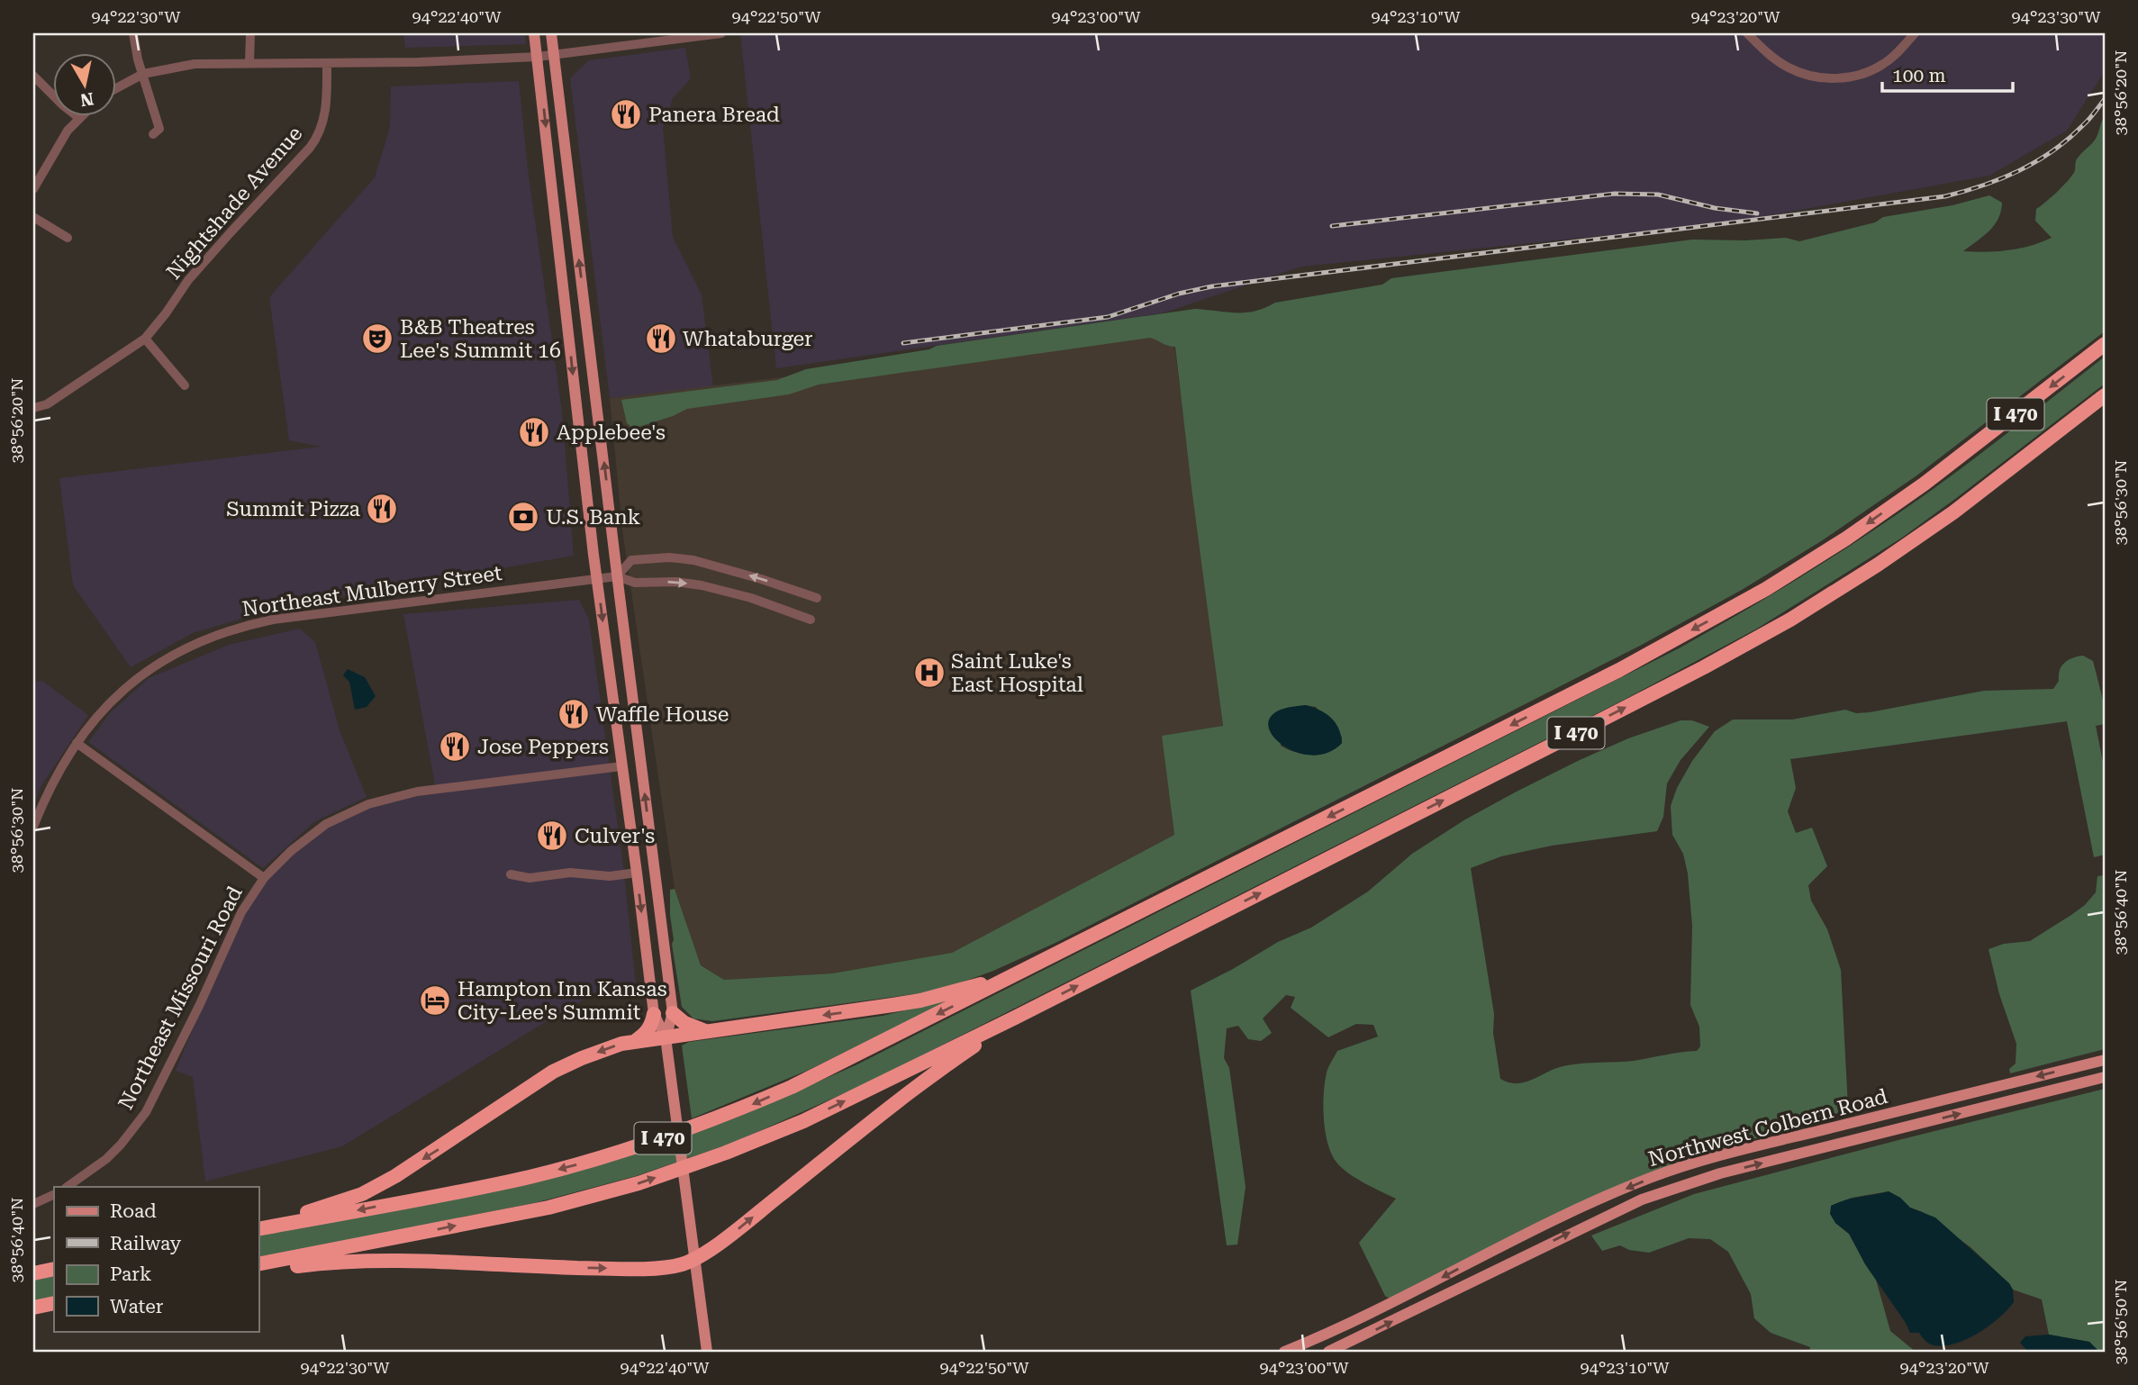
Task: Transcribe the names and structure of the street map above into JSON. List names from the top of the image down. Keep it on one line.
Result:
{"streets":{"highway":["I 470"],"main road":["Northwest Colbern Road"],"street":["Nightshade Avenue","Northeast Mulberry Street","Northeast Missouri Road"]},"places":{"restaurant":["Panera Bread","Whataburger","Applebee's","Summit Pizza","Waffle House","Jose Peppers","Culver's"],"theatre":["B&B Theatres Lee's Summit 16"],"bank":["U.S. Bank"],"hospital":["Saint Luke's East Hospital"],"hotel":["Hampton Inn Kansas City-Lee's Summit"]},"legend":["Road","Railway","Park","Water"],"scale_bar":"100 m","north":"bottom","coordinates":["94°22'30\"W","94°22'40\"W","94°22'50\"W","94°23'00\"W","94°23'10\"W","94°23'20\"W","94°23'30\"W","38°56'20\"N","38°56'30\"N","38°56'40\"N","38°56'50\"N"]}
